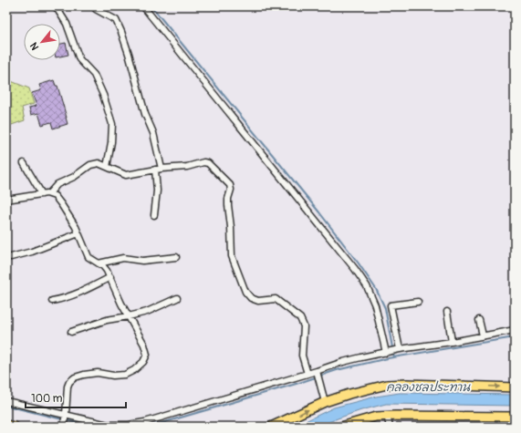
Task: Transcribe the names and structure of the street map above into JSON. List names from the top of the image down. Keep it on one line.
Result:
{"water":["คลองชลประทาน"],"scale_bar":"100 m","north":"bottom left"}
